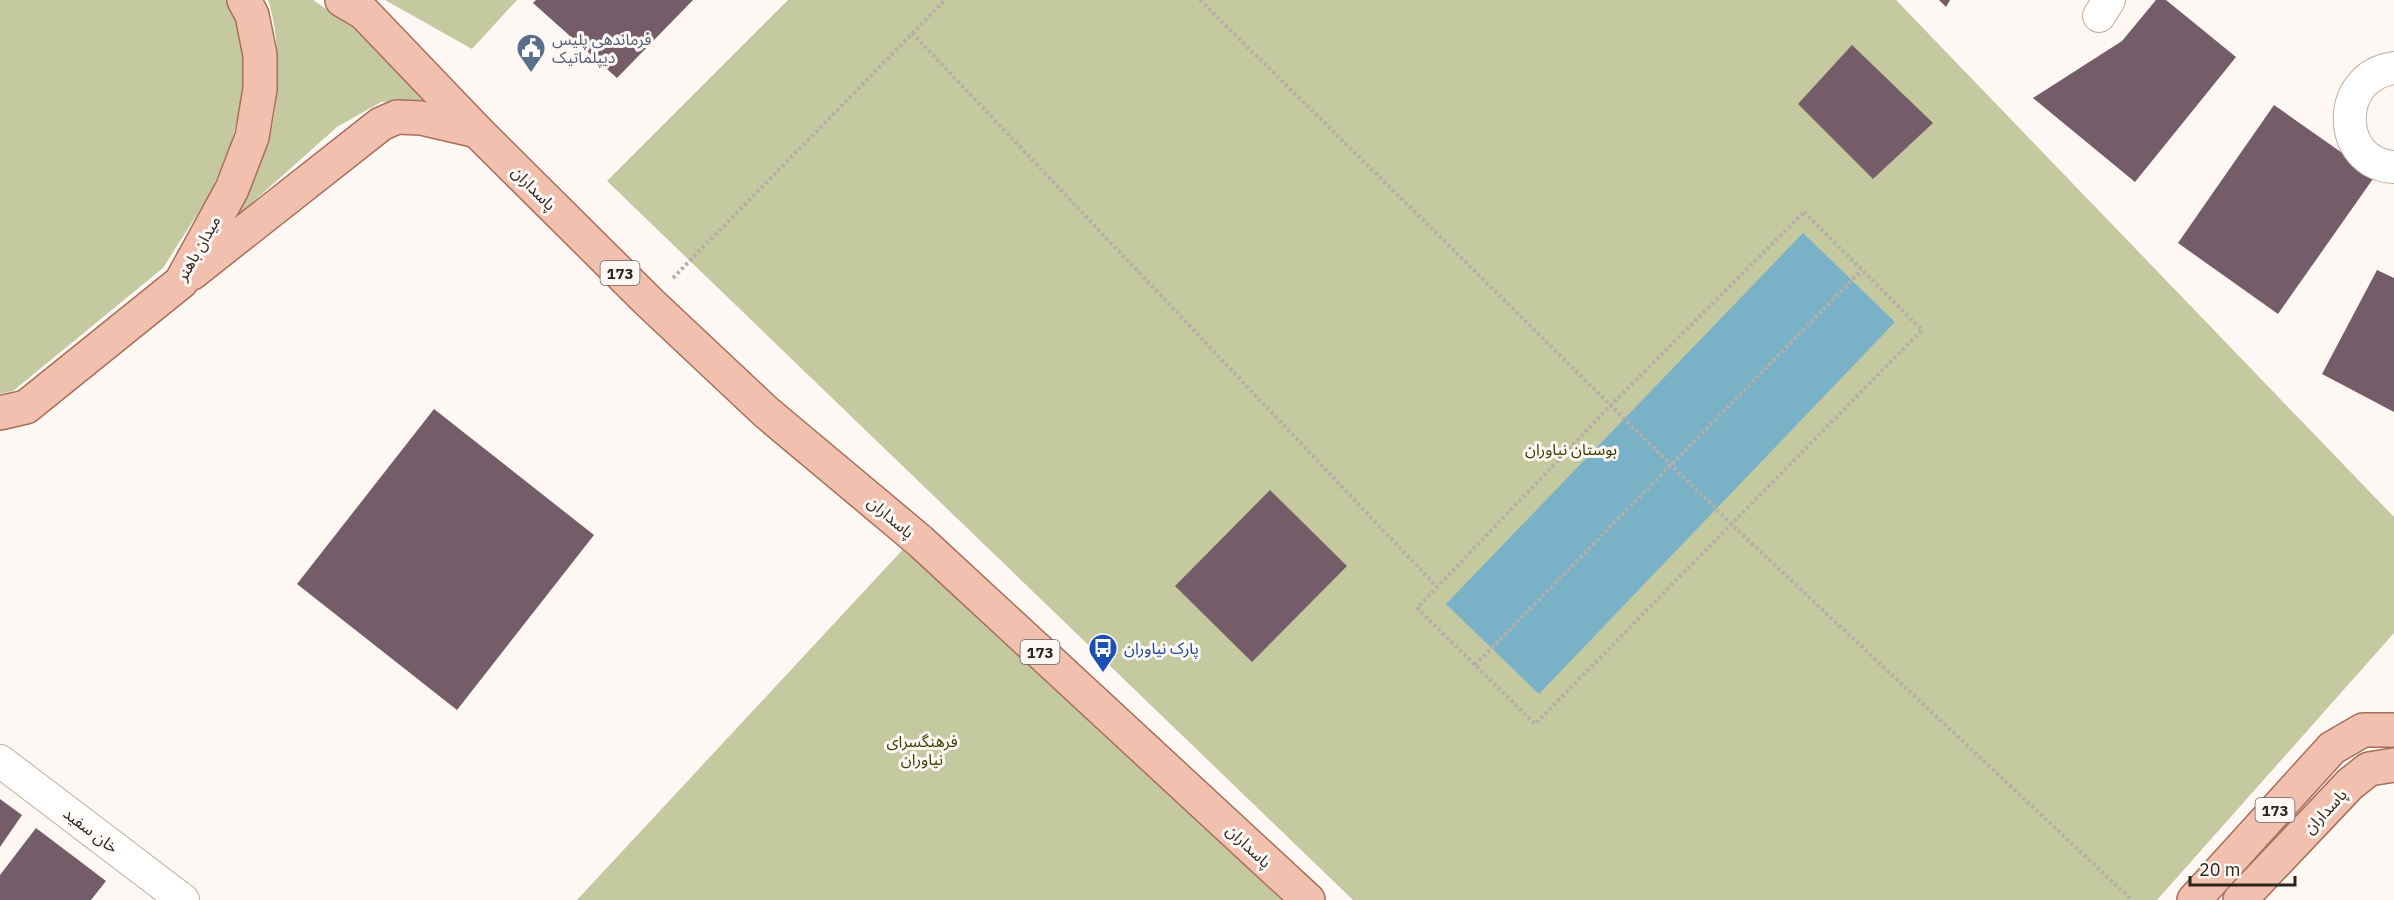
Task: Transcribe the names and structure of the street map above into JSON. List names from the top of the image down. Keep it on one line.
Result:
{"streets":{"main road":["پاسداران","میدان باهنر","173"],"street":["خان سفید"]},"parks":["بوستان نیاوران","فرهنگسرای نیاوران"],"places":{"public building":["فرماندهی پلیس دیپلماتیک"],"bus stop":["پارک نیاوران"]},"scale_bar":"20 m"}
